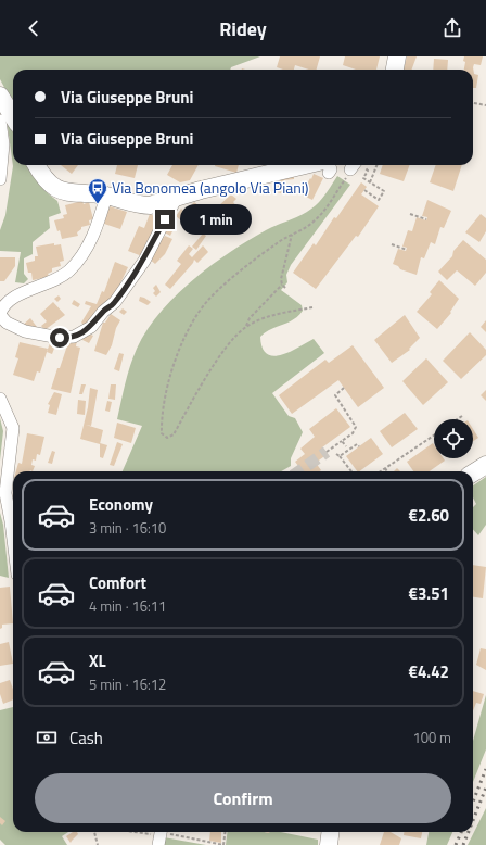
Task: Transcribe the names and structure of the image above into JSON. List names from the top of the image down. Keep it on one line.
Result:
{"places":{"bus stop":["Via Bonomea (angolo Via Piani)"]},"page":{"header":"Ridey","banner":["Via Giuseppe Bruni","Via Giuseppe Bruni"],"bubble":"1 min","list":[{"name":"Economy","note":"3 min · 16:10","value":"€2.60"},{"name":"Comfort","note":"4 min · 16:11","value":"€3.51"},{"name":"XL","note":"5 min · 16:12","value":"€4.42"}],"pay":["Cash","100 m"],"buttons":"Confirm"}}
